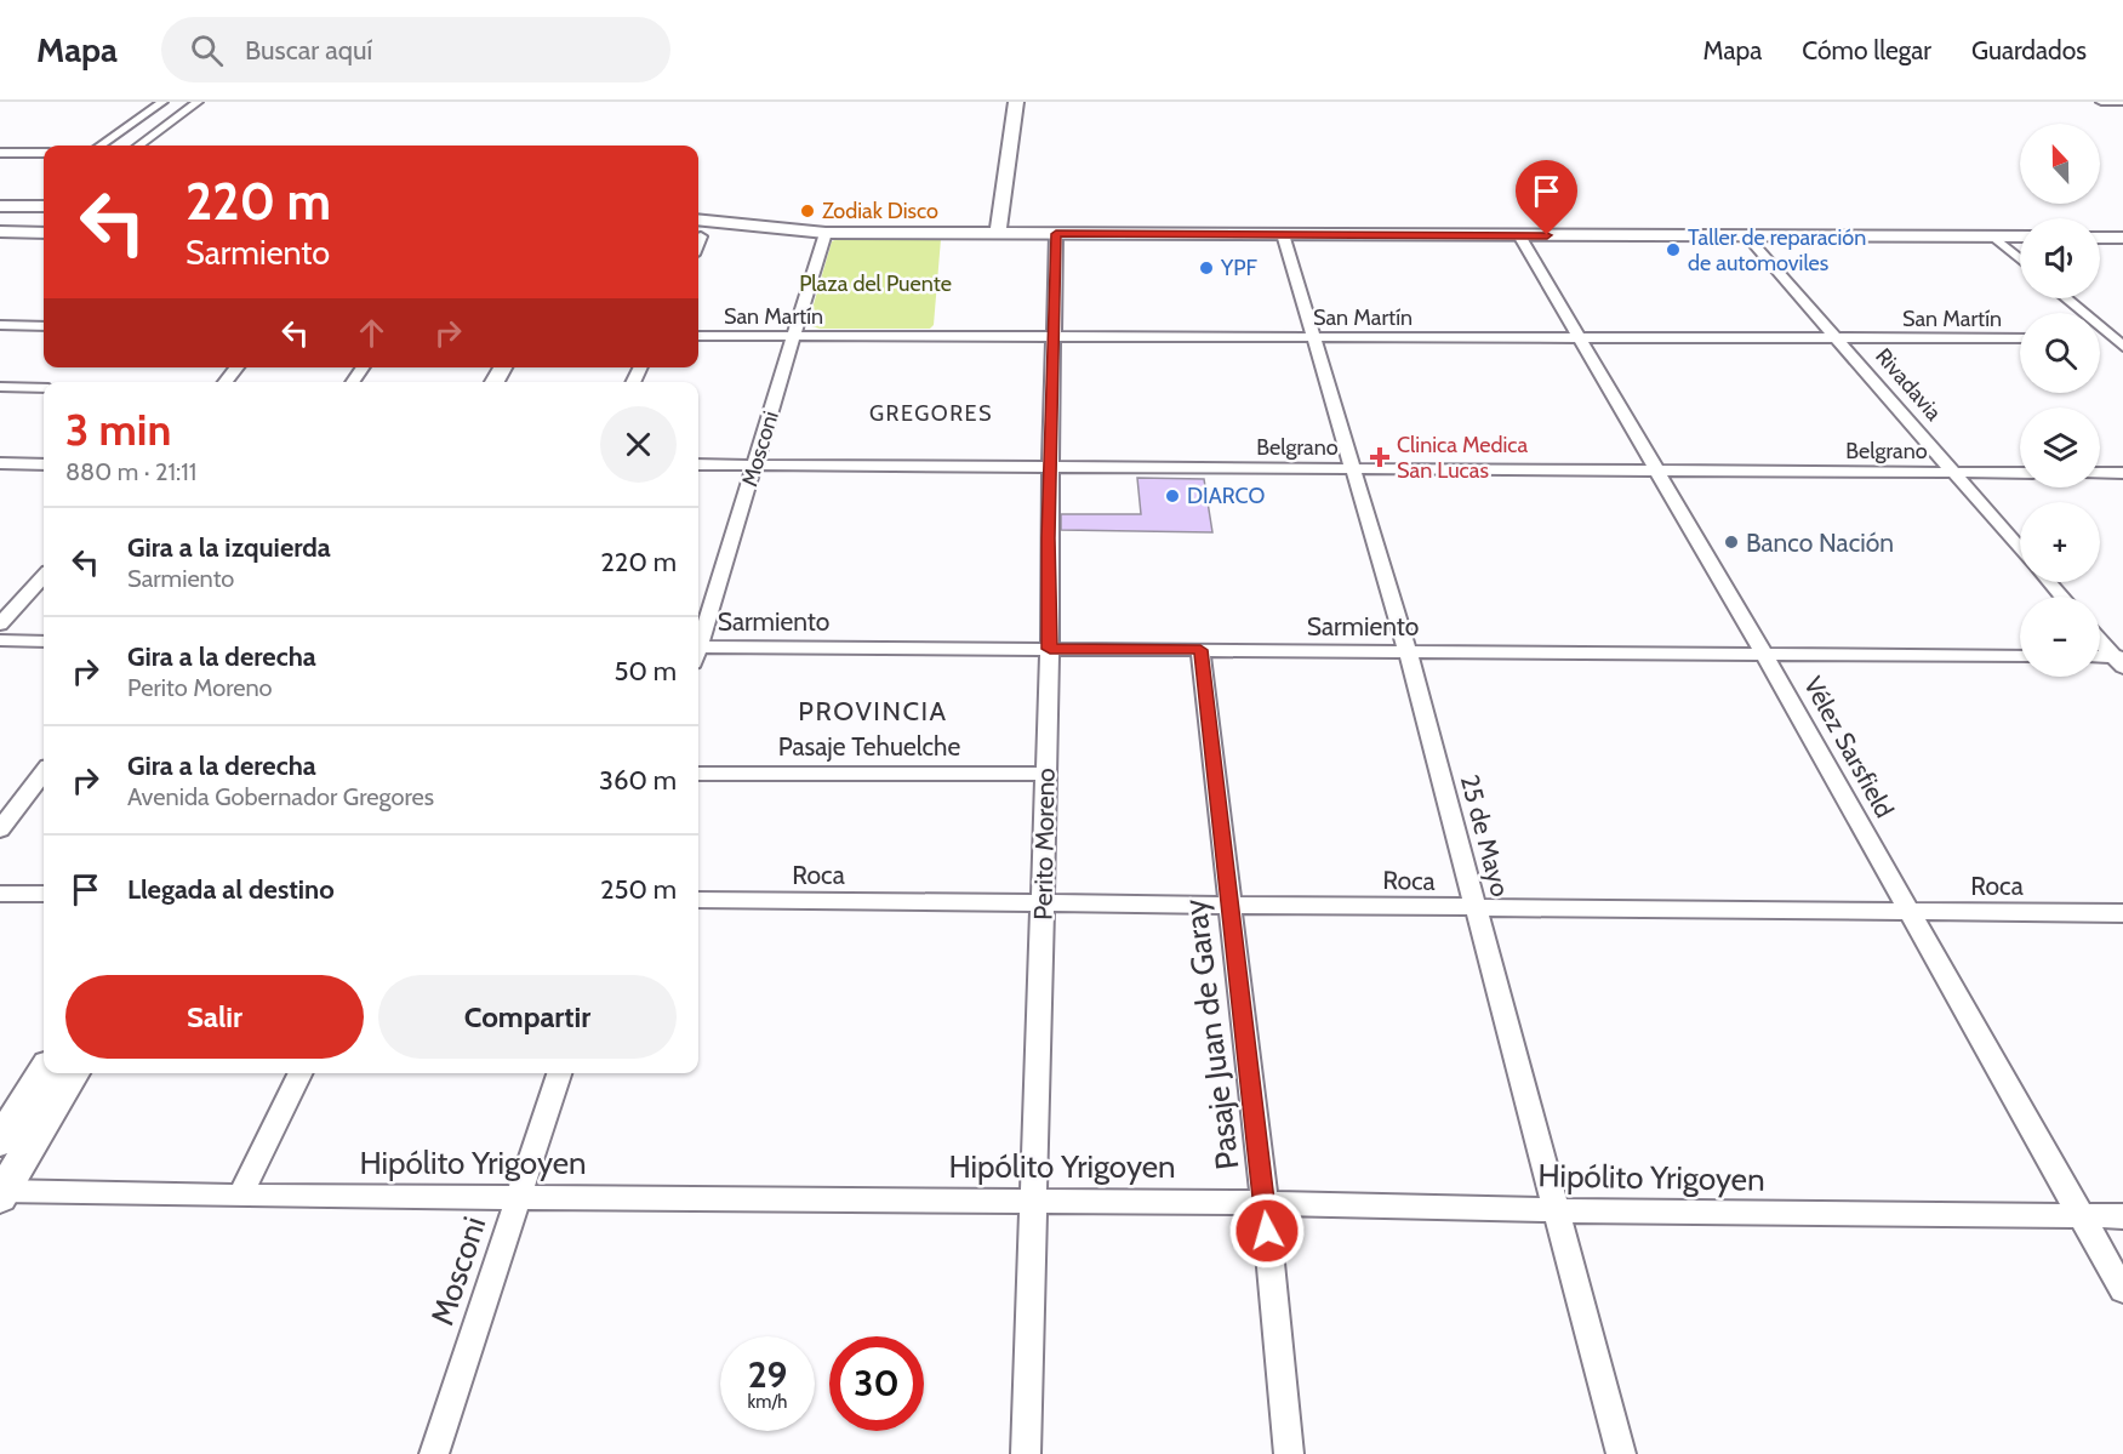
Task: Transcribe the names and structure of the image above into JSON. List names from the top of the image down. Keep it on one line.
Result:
{"streets":{"street":["San Martín","Rivadavia","Belgrano","Mosconi","Sarmiento","Pasaje Tehuelche","Vélez Sarsfield","25 de Mayo","Perito Moreno","Roca","Pasaje Juan de Garay","Hipólito Yrigoyen"]},"crossings":[["San Martín","Rivadavia"],["San Martín","Mosconi"],["San Martín","Vélez Sarsfield"],["San Martín","25 de Mayo"],["San Martín","Perito Moreno"],["Rivadavia","Belgrano"],["Belgrano","Mosconi"],["Belgrano","Vélez Sarsfield"],["Belgrano","25 de Mayo"],["Belgrano","Perito Moreno"],["Mosconi","Hipólito Yrigoyen"],["Sarmiento","Vélez Sarsfield"],["Sarmiento","25 de Mayo"],["Sarmiento","Perito Moreno"],["Sarmiento","Pasaje Juan de Garay"],["Pasaje Tehuelche","Perito Moreno"],["Vélez Sarsfield","Roca"],["Vélez Sarsfield","Hipólito Yrigoyen"],["25 de Mayo","Roca"],["25 de Mayo","Hipólito Yrigoyen"],["Perito Moreno","Roca"],["Perito Moreno","Hipólito Yrigoyen"],["Roca","Pasaje Juan de Garay"],["Pasaje Juan de Garay","Hipólito Yrigoyen"]],"districts":["GREGORES","PROVINCIA"],"parks":["Plaza del Puente"],"places":{"other":["Zodiak Disco","Taller de reparación de automoviles","YPF","DIARCO","Banco Nación"],"health":["Clinica Medica San Lucas"]},"north":"top","page":{"header":"Mapa","search":"Buscar aquí","nav":["Mapa","Cómo llegar","Guardados"],"map_buttons":["+","−"],"turn":["220 m","Sarmiento"],"heading":["3 min","880 m · 21:11"],"list":[{"name":"Gira a la izquierda","note":"Sarmiento","value":"220 m"},{"name":"Gira a la derecha","note":"Perito Moreno","value":"50 m"},{"name":"Gira a la derecha","note":"Avenida Gobernador Gregores","value":"360 m"},{"name":"Llegada al destino","value":"250 m"}],"buttons":["Salir","Compartir"],"speed":"29 km/h","limit":"30"}}
